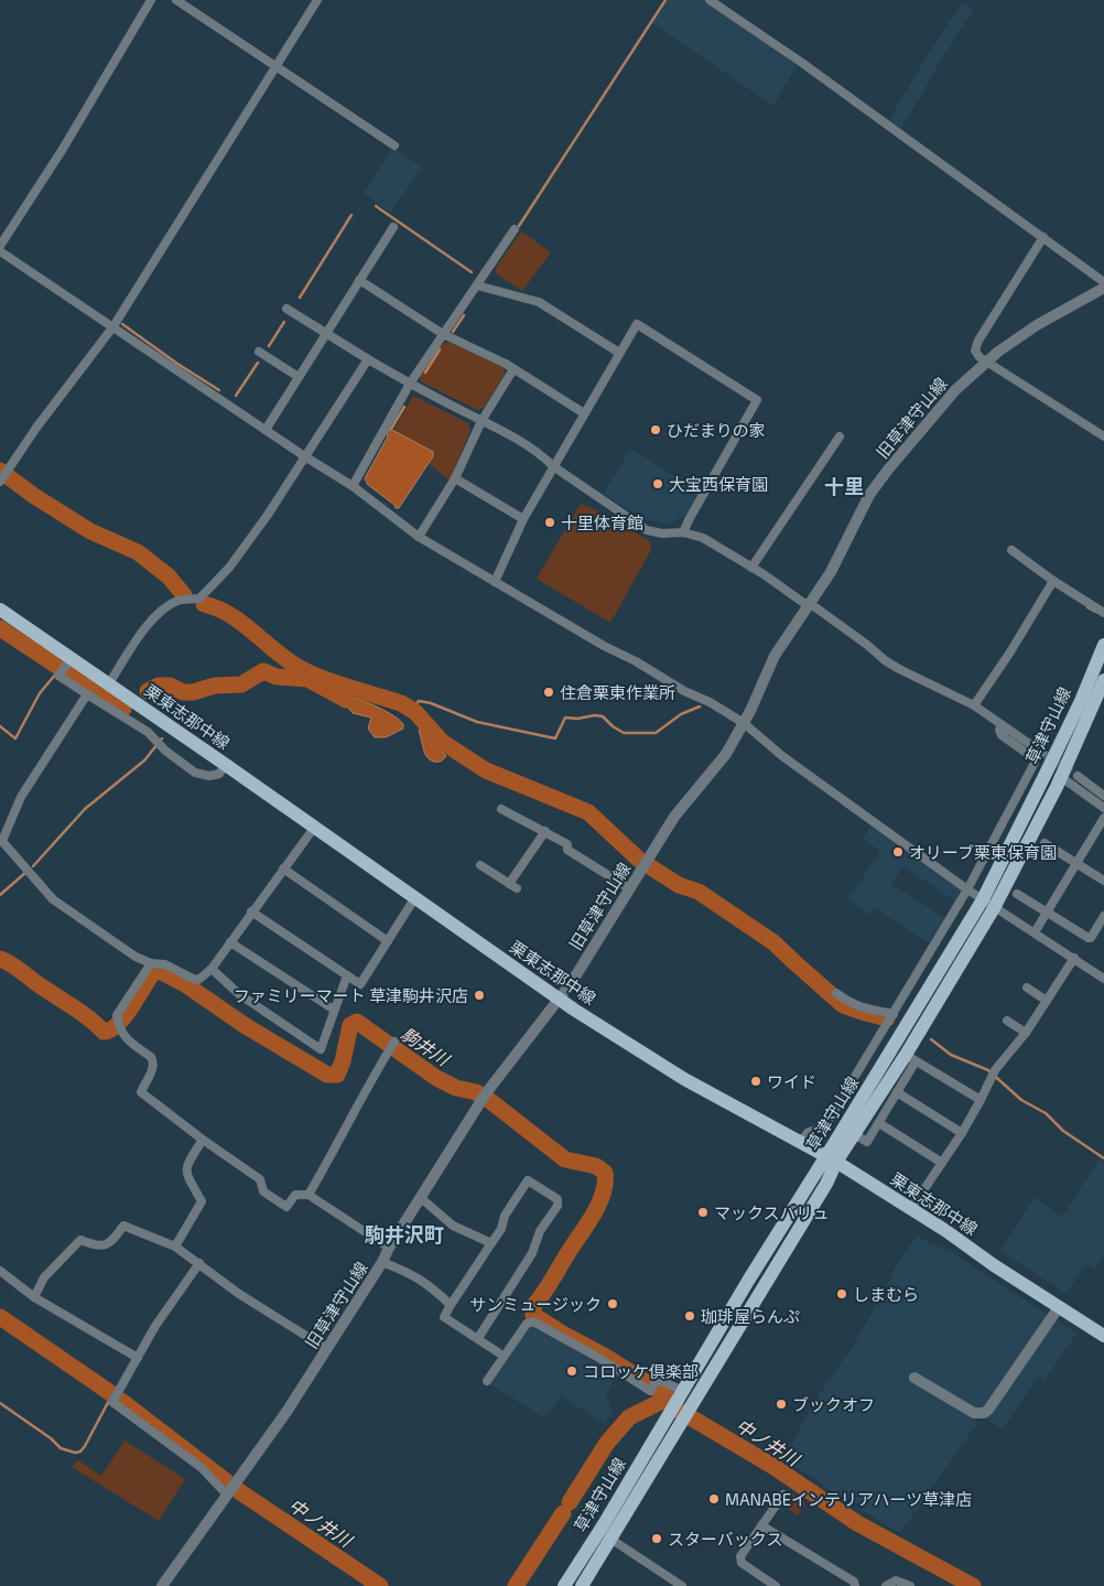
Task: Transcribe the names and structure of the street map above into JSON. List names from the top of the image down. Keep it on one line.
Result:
{"streets":{"main road":["栗東志那中線","草津守山線"],"street":["旧草津守山線"]},"crossings":[["旧草津守山線","栗東志那中線"],["栗東志那中線","草津守山線"]],"districts":["十里","駒井沢町"],"water":["駒井川","中ノ井川"],"places":["ひだまりの家","大宝西保育園","十里体育館","住倉栗東作業所","オリーブ栗東保育園","ファミリーマート 草津駒井沢店","ワイド","マックスバリュ","しまむら","サンミュージック","珈琲屋らんぷ","コロッケ倶楽部","ブックオフ","MANABEインテリアハーツ草津店","スターバックス"]}
